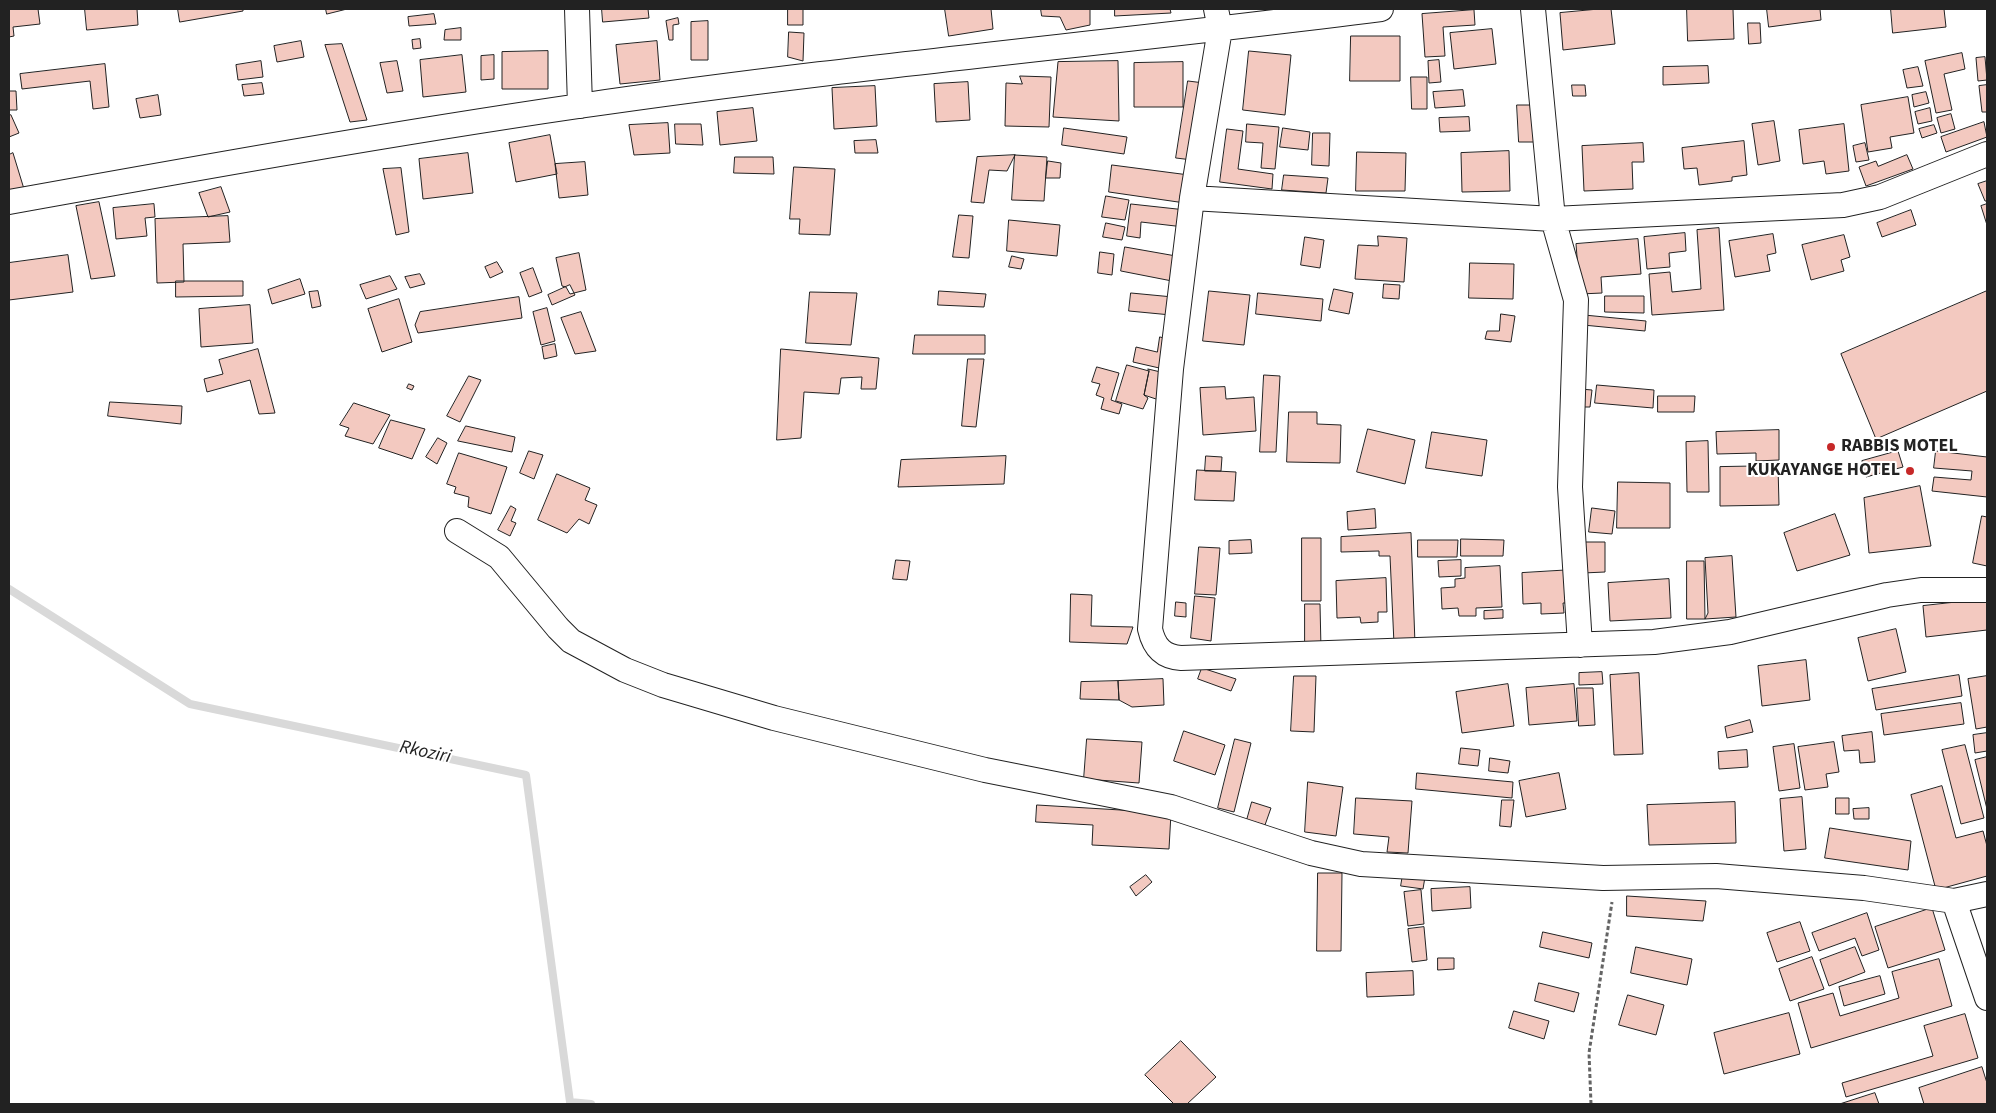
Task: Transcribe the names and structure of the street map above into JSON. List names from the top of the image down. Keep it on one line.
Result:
{"water":["Rkoziri"],"places":["RABBIS MOTEL","KUKAYANGE HOTEL"]}
